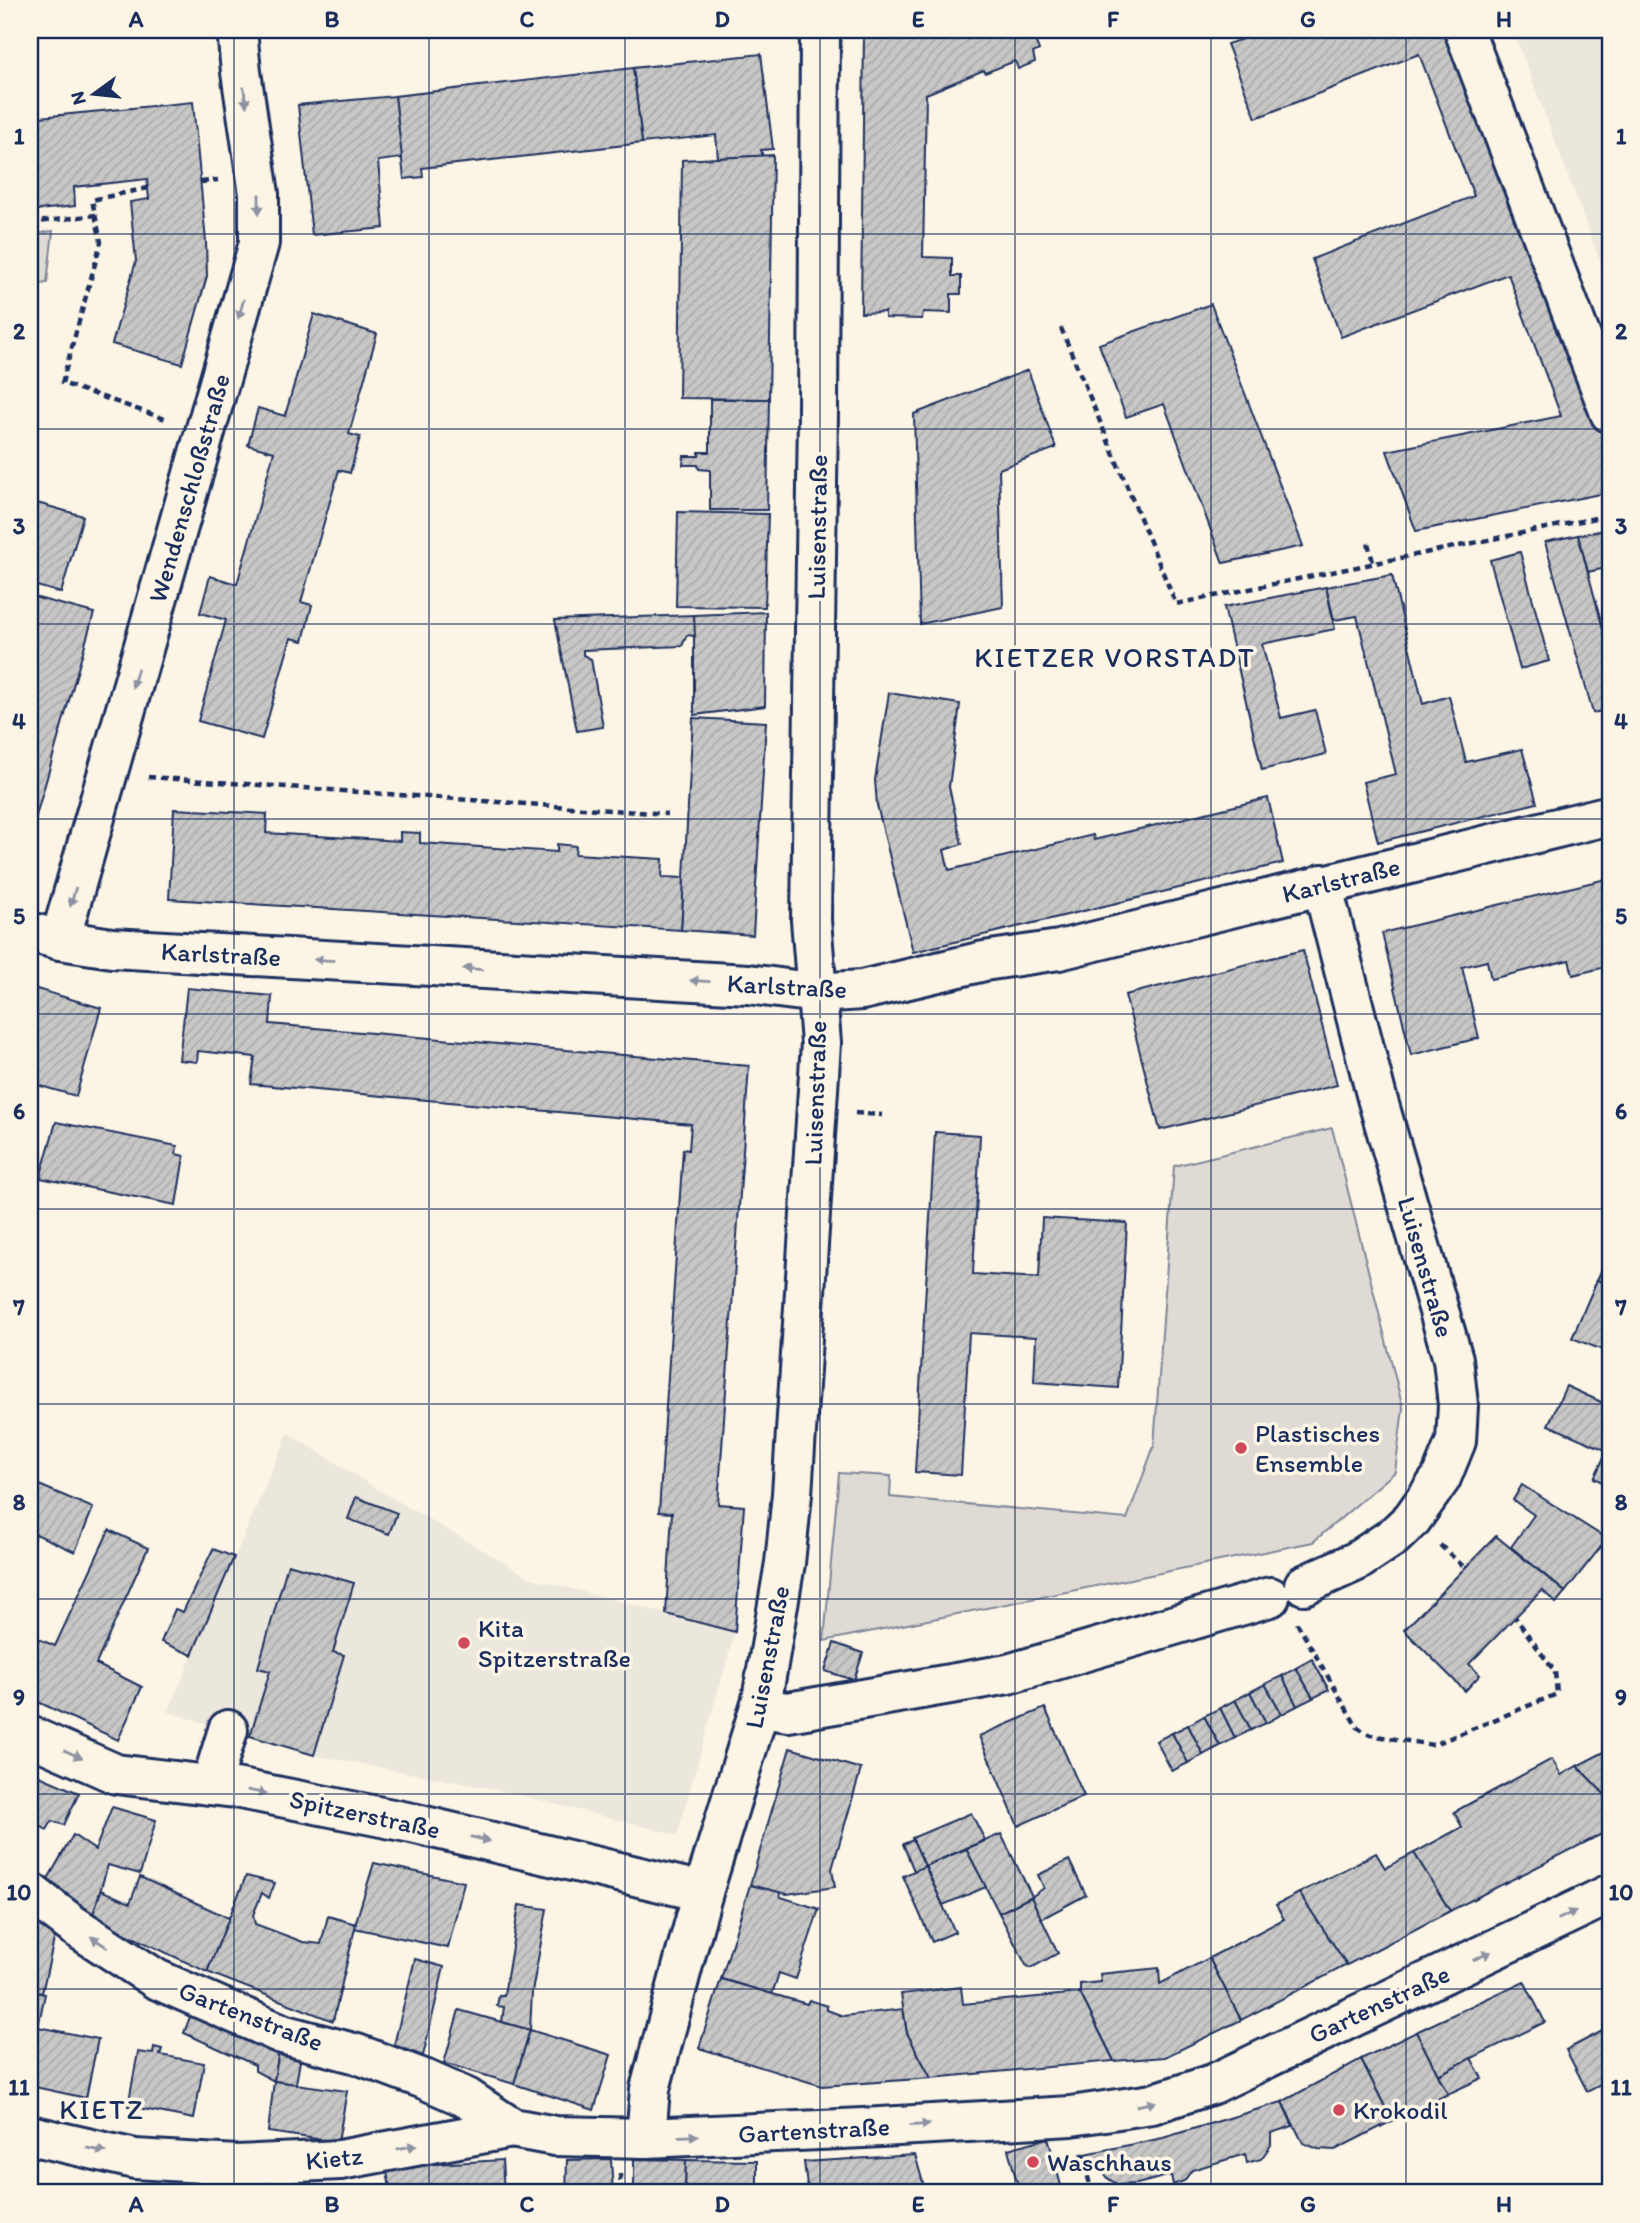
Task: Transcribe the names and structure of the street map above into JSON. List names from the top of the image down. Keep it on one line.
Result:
{"streets":{"street":["Wendenschloßstraße","Luisenstraße","Karlstraße","Spitzerstraße","Gartenstraße","Kietz"]},"crossings":[["Wendenschloßstraße","Karlstraße"],["Luisenstraße","Karlstraße"],["Luisenstraße","Spitzerstraße"],["Luisenstraße","Gartenstraße"],["Gartenstraße","Kietz"]],"one_way":["Wendenschloßstraße","Karlstraße","Spitzerstraße","Kietz"],"districts":["KIETZER VORSTADT","KIETZ"],"places":["Plastisches Ensemble","Kita Spitzerstraße","Krokodil","Waschhaus"],"north":"left","grid":{"columns":["A","B","C","D","E","F","G","H"],"rows":["1","2","3","4","5","6","7","8","9","10","11"]}}
